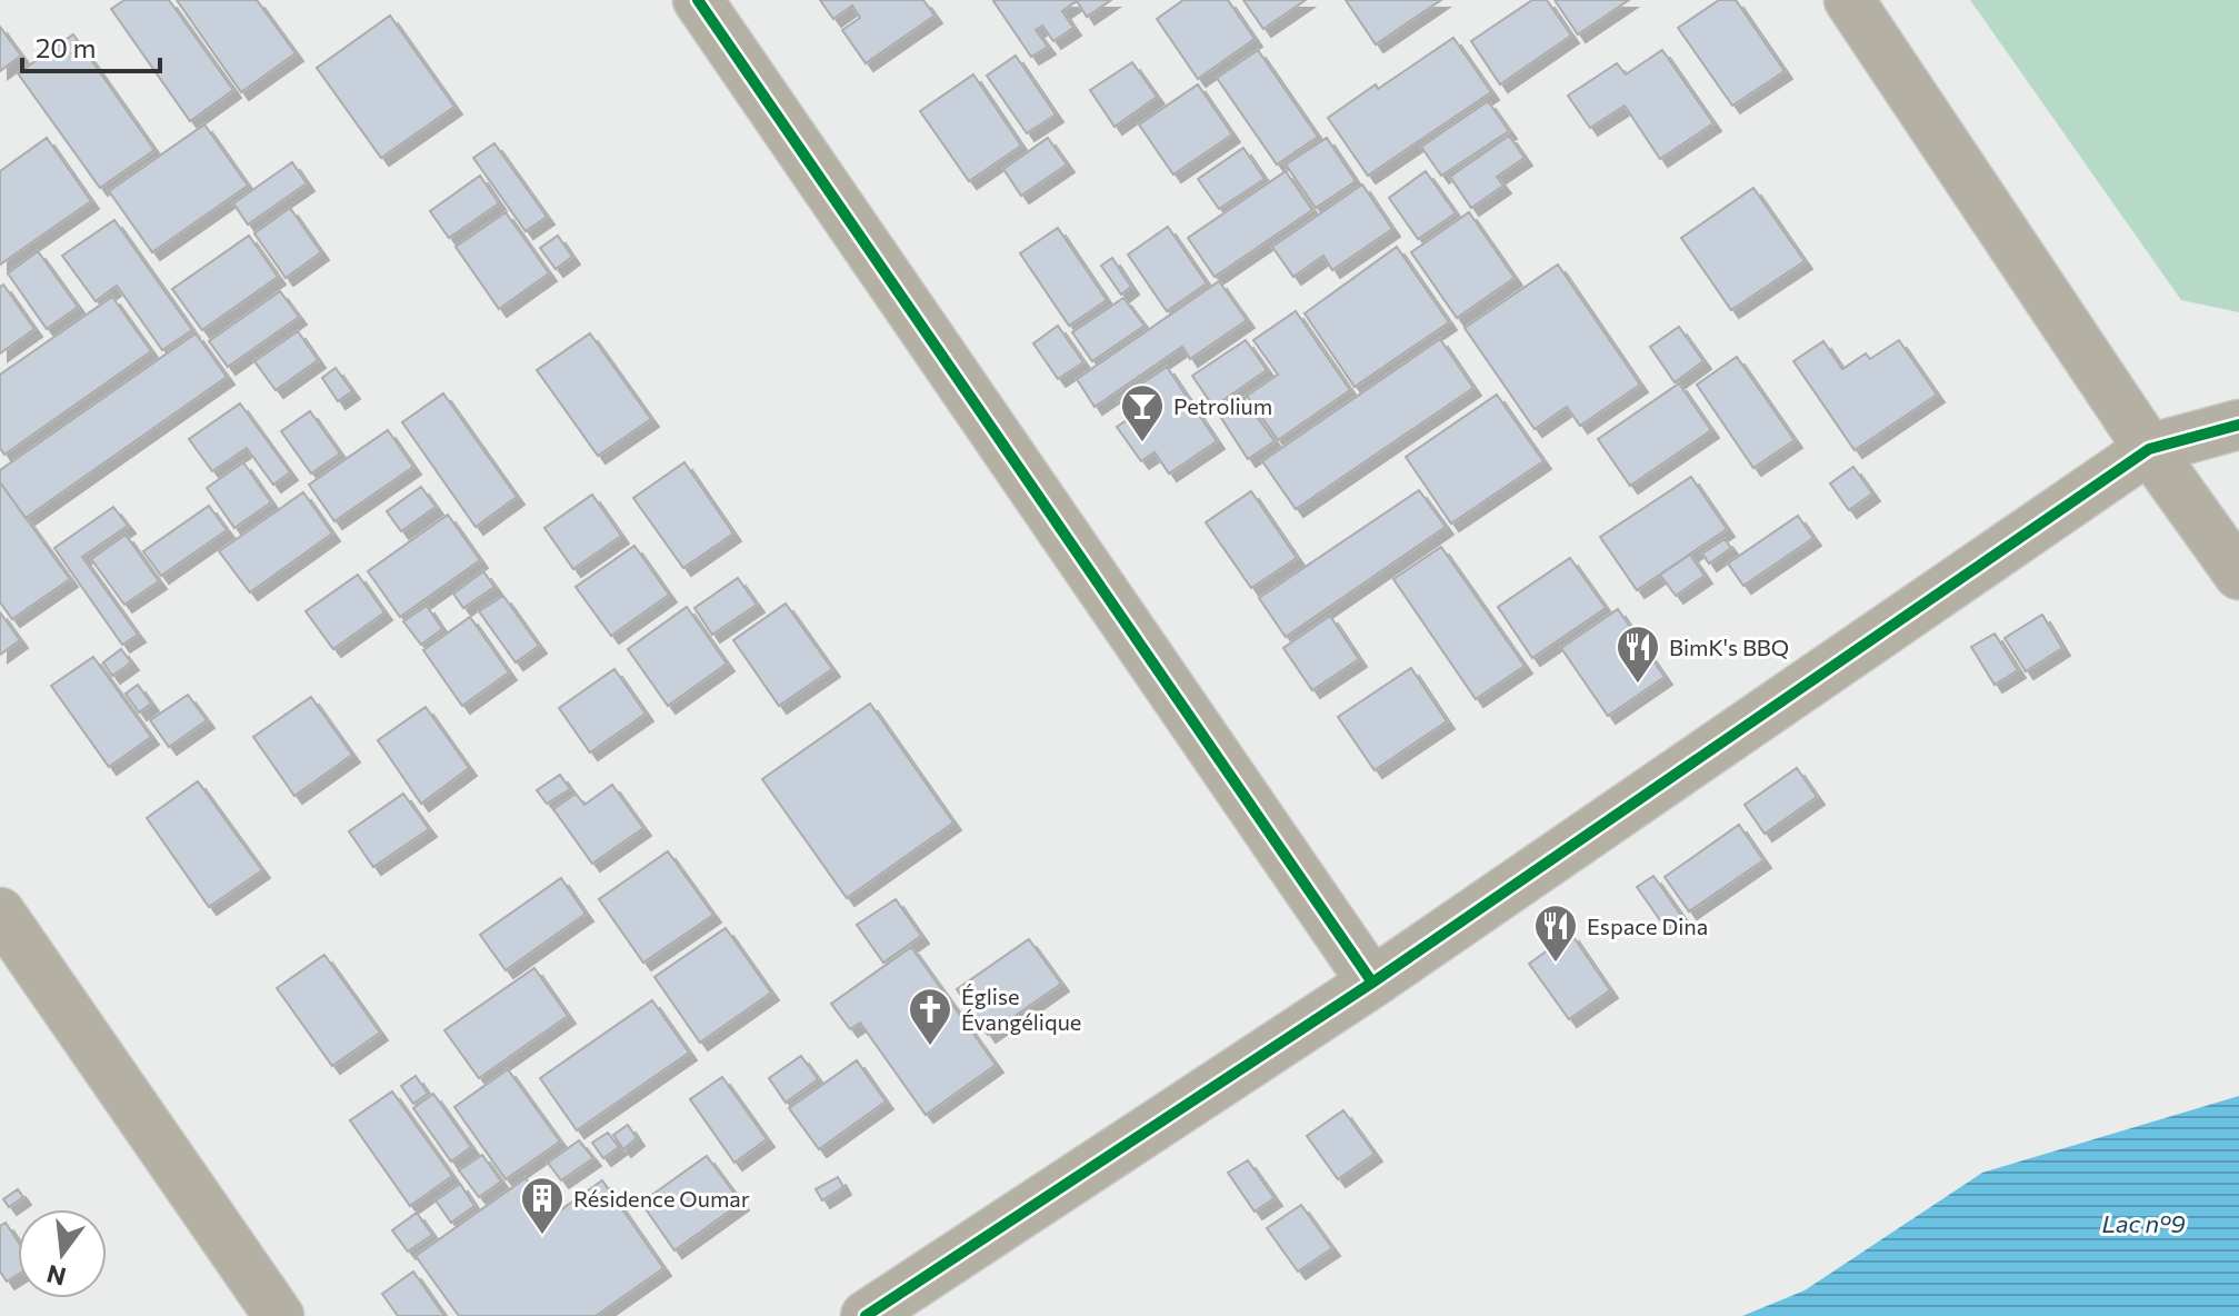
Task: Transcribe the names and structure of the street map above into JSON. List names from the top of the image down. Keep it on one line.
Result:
{"water":["Lac n°9"],"places":{"bar":["Petrolium"],"restaurant":["BimK's BBQ","Espace Dina"],"church":["Église Évangélique"],"building":["Résidence Oumar"]},"scale_bar":"20 m","north":"bottom"}
